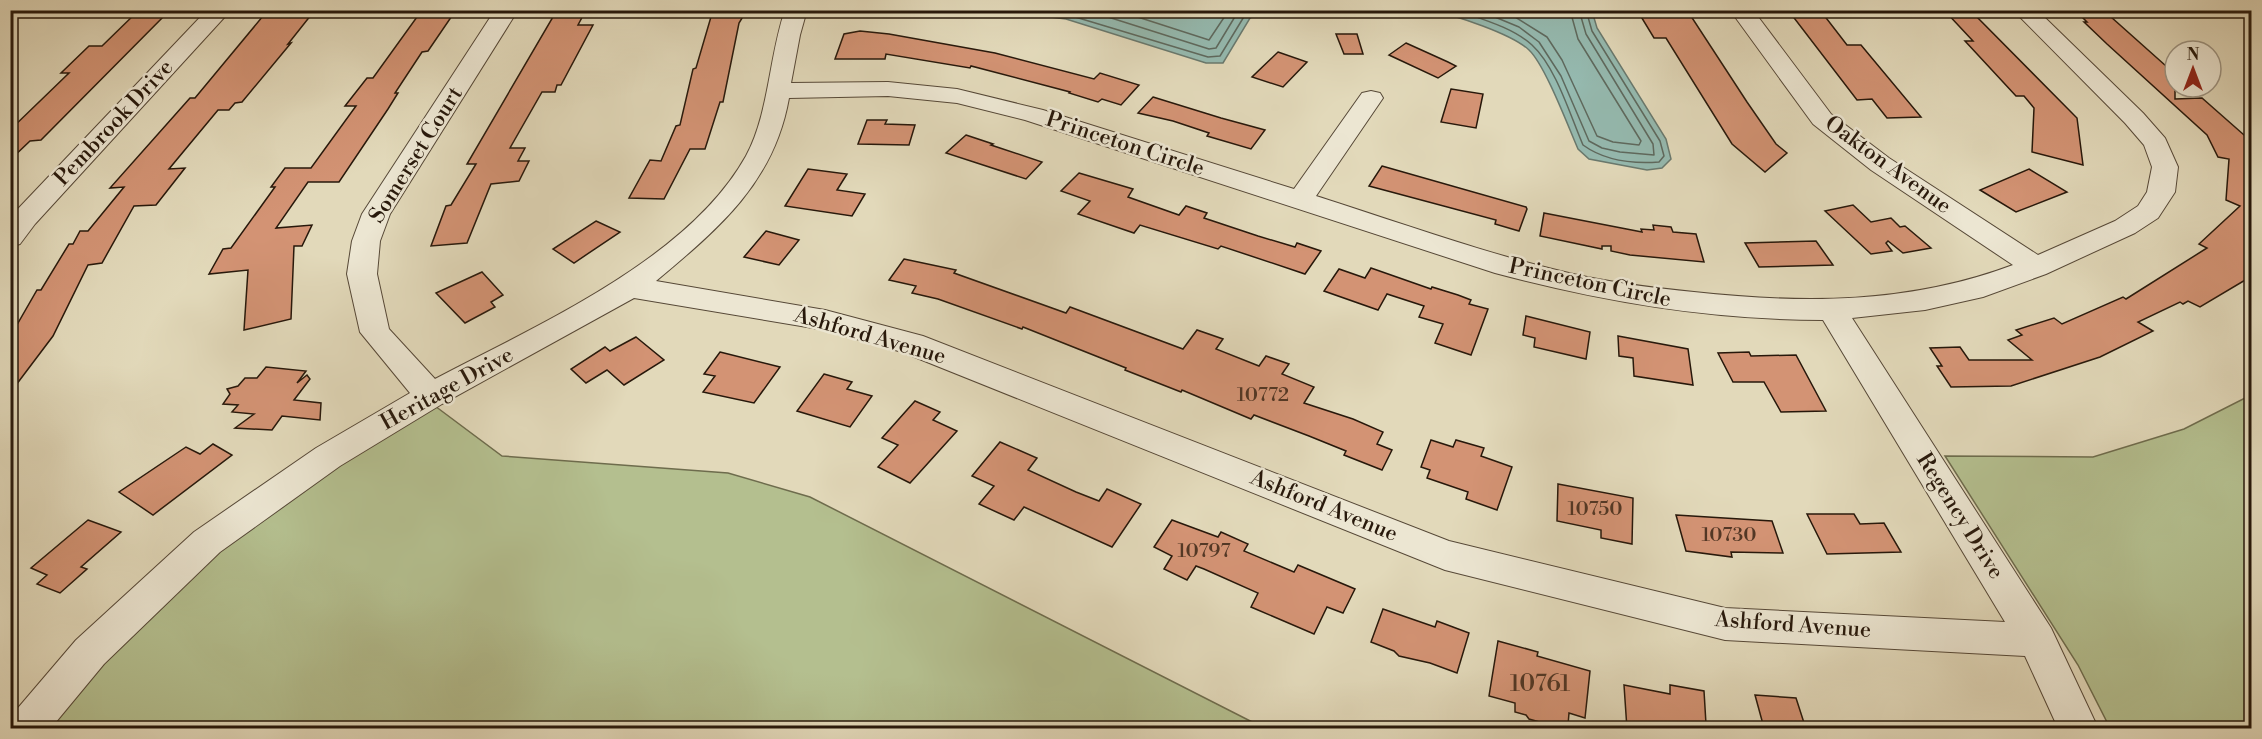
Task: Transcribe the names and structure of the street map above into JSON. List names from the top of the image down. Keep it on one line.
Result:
{"streets":{"street":["Pembrook Drive","Princeton Circle","Somerset Court","Oakton Avenue","Ashford Avenue","Heritage Drive","Regency Drive"]},"crossings":[["Princeton Circle","Oakton Avenue"],["Princeton Circle","Heritage Drive"],["Princeton Circle","Regency Drive"],["Somerset Court","Heritage Drive"],["Ashford Avenue","Heritage Drive"],["Ashford Avenue","Regency Drive"]],"house_numbers":["10772","10750","10730","10797","10761"],"north":"top"}
